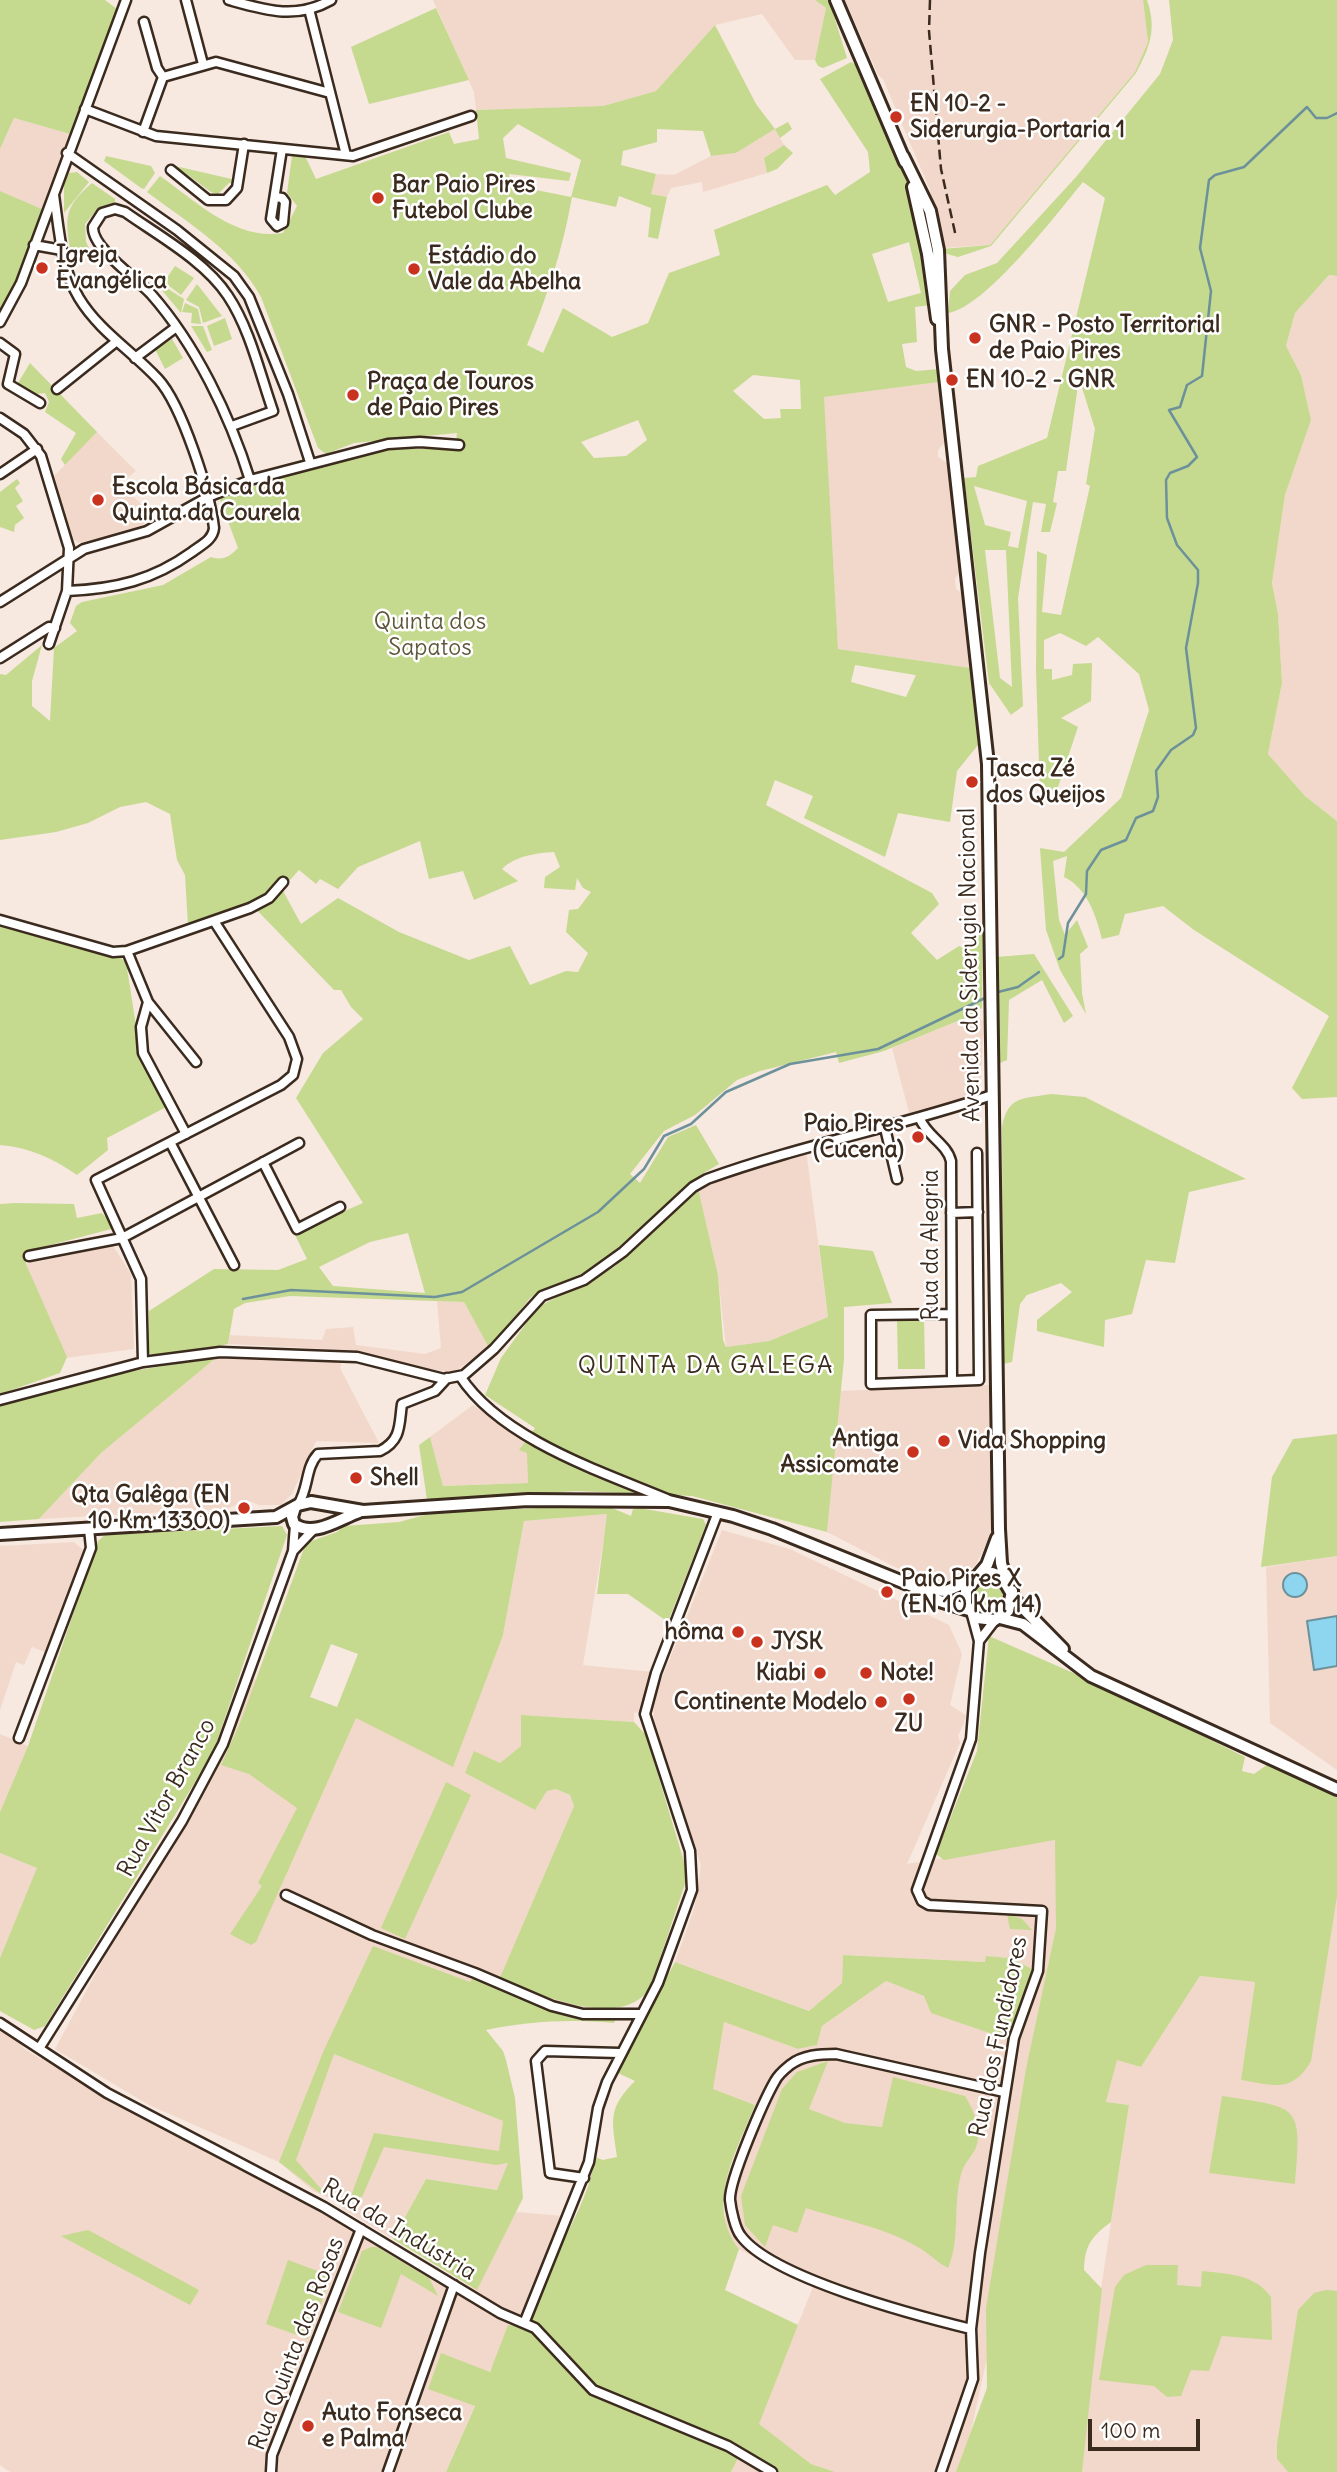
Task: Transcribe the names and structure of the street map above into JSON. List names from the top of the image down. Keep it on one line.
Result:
{"streets":{"main road":["Avenida da Siderugia Nacional"],"street":["Rua da Alegria","Rua Vítor Branco","Rua dos Fundidores","Rua da Indústria","Rua Quinta das Rosas"]},"crossings":[["Avenida da Siderugia Nacional","Rua dos Fundidores"],["Rua Vítor Branco","Rua da Indústria"],["Rua da Indústria","Rua Quinta das Rosas"]],"districts":["QUINTA DA GALEGA"],"parks":["Quinta dos Sapatos"],"places":["EN 10-2 - Siderurgia-Portaria 1","Bar Paio Pires Futebol Clube","Igreja Evangélica","Estádio do Vale da Abelha","GNR - Posto Territorial de Paio Pires","EN 10-2 - GNR","Praça de Touros de Paio Pires","Escola Básica da Quinta da Courela","Tasca Zé dos Queijos","Paio Pires (Cucena)","Vida Shopping","Antiga Assicomate","Shell","Qta Galêga (EN 10 Km 13300)","Paio Pires X (EN 10 Km 14)","hôma","JYSK","Kiabi","Note!","ZU","Continente Modelo","Auto Fonseca e Palma"],"scale_bar":"100 m"}
